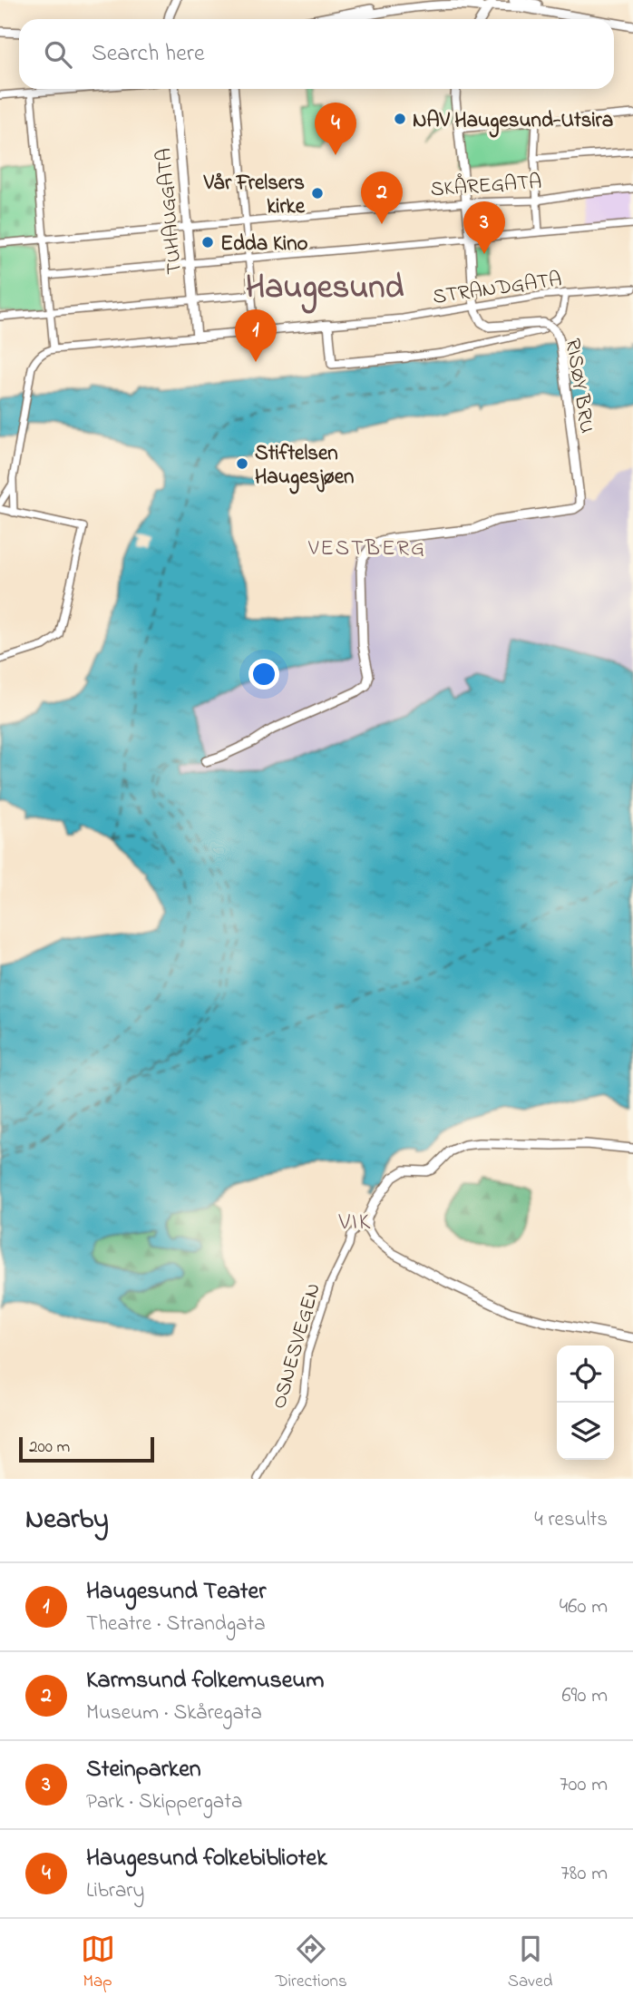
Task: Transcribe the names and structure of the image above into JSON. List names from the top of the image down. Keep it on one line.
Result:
{"streets":{"main road":["TUHAUGGATA","STRANDGATA","RISØY BRU"],"street":["SKÅREGATA","OSNESVEGEN"]},"crossings":[["SKÅREGATA","TUHAUGGATA"],["TUHAUGGATA","STRANDGATA"],["STRANDGATA","RISØY BRU"]],"districts":["Haugesund","VESTBERG","VIK"],"places":["NAV Haugesund-Utsira","Vår Frelsers kirke","Edda Kino","Stiftelsen Haugesjøen"],"scale_bar":"200 m","page":{"search":"Search here","pins":["4","2","3","1"],"scale":"200 m","heading":["Nearby","4 results"],"list":[{"mark":"1","name":"Haugesund Teater","note":"Theatre · Strandgata","value":"460 m"},{"mark":"2","name":"Karmsund folkemuseum","note":"Museum · Skåregata","value":"690 m"},{"mark":"3","name":"Steinparken","note":"Park · Skippergata","value":"700 m"},{"mark":"4","name":"Haugesund folkebibliotek","note":"Library","value":"780 m"}],"nav":["Map","Directions","Saved"]}}
